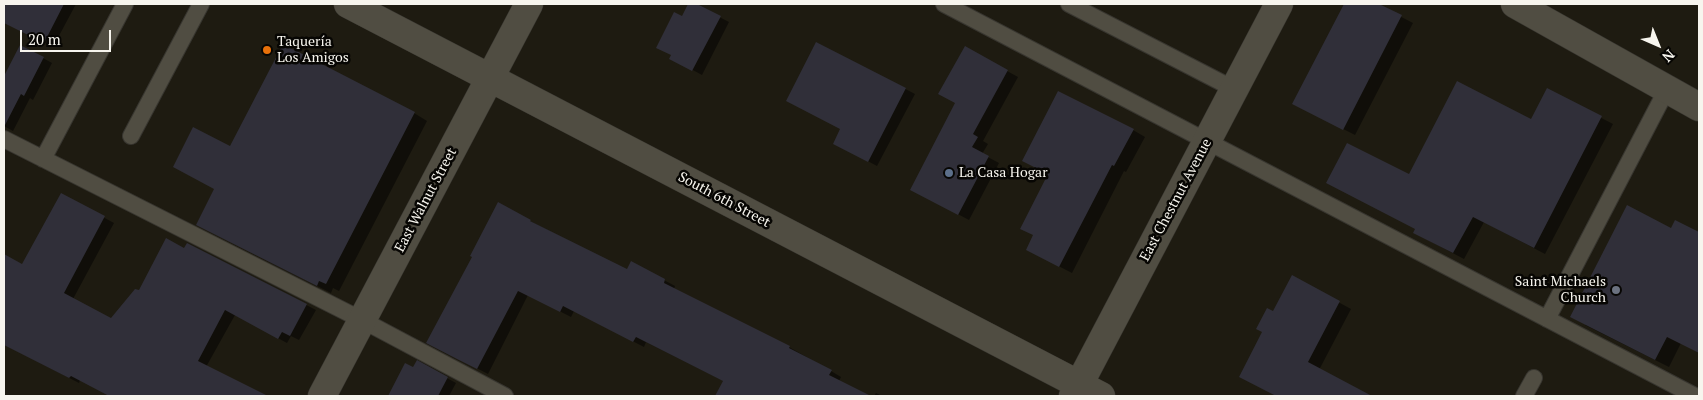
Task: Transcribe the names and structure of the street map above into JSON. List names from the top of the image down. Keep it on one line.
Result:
{"streets":{"street":["East Walnut Street","South 6th Street","East Chestnut Avenue"]},"crossings":[["East Walnut Street","South 6th Street"],["South 6th Street","East Chestnut Avenue"]],"places":["Taquería Los Amigos","La Casa Hogar","Saint Michaels Church"],"scale_bar":"20 m","north":"bottom right"}
